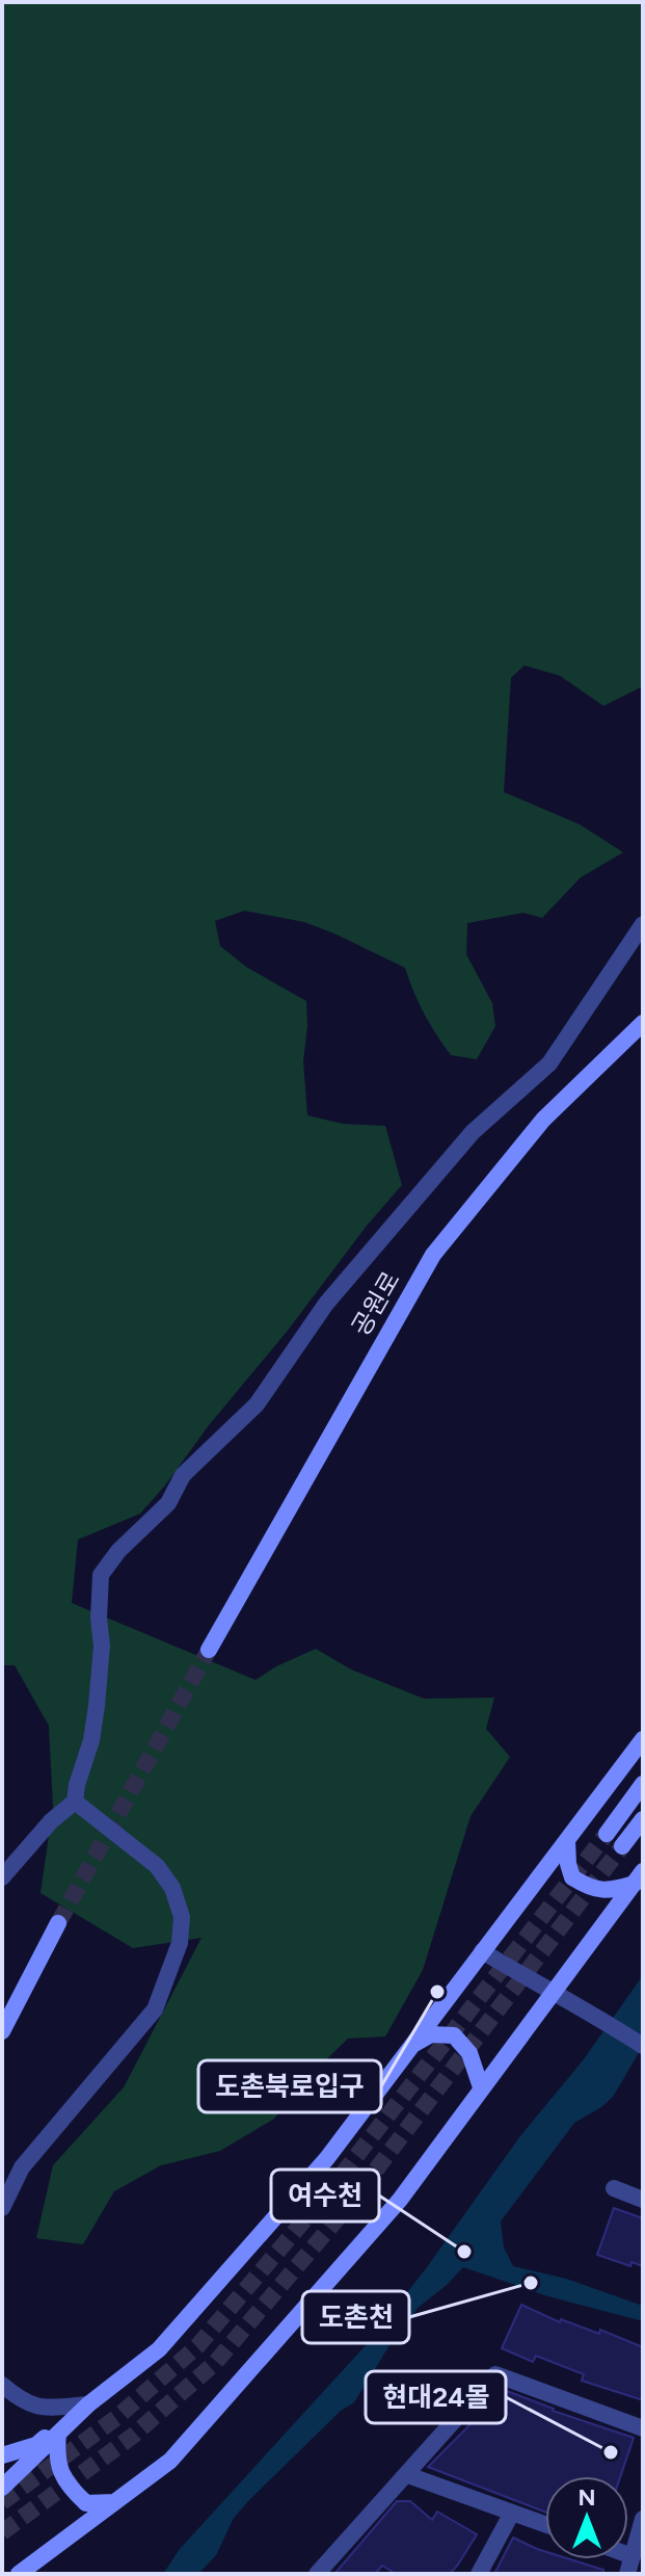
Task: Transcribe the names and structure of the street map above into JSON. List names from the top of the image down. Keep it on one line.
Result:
{"streets":{"main road":["공원로"]},"places":["도촌북로입구","여수천","도촌천","현대24몰"],"north":"top"}
